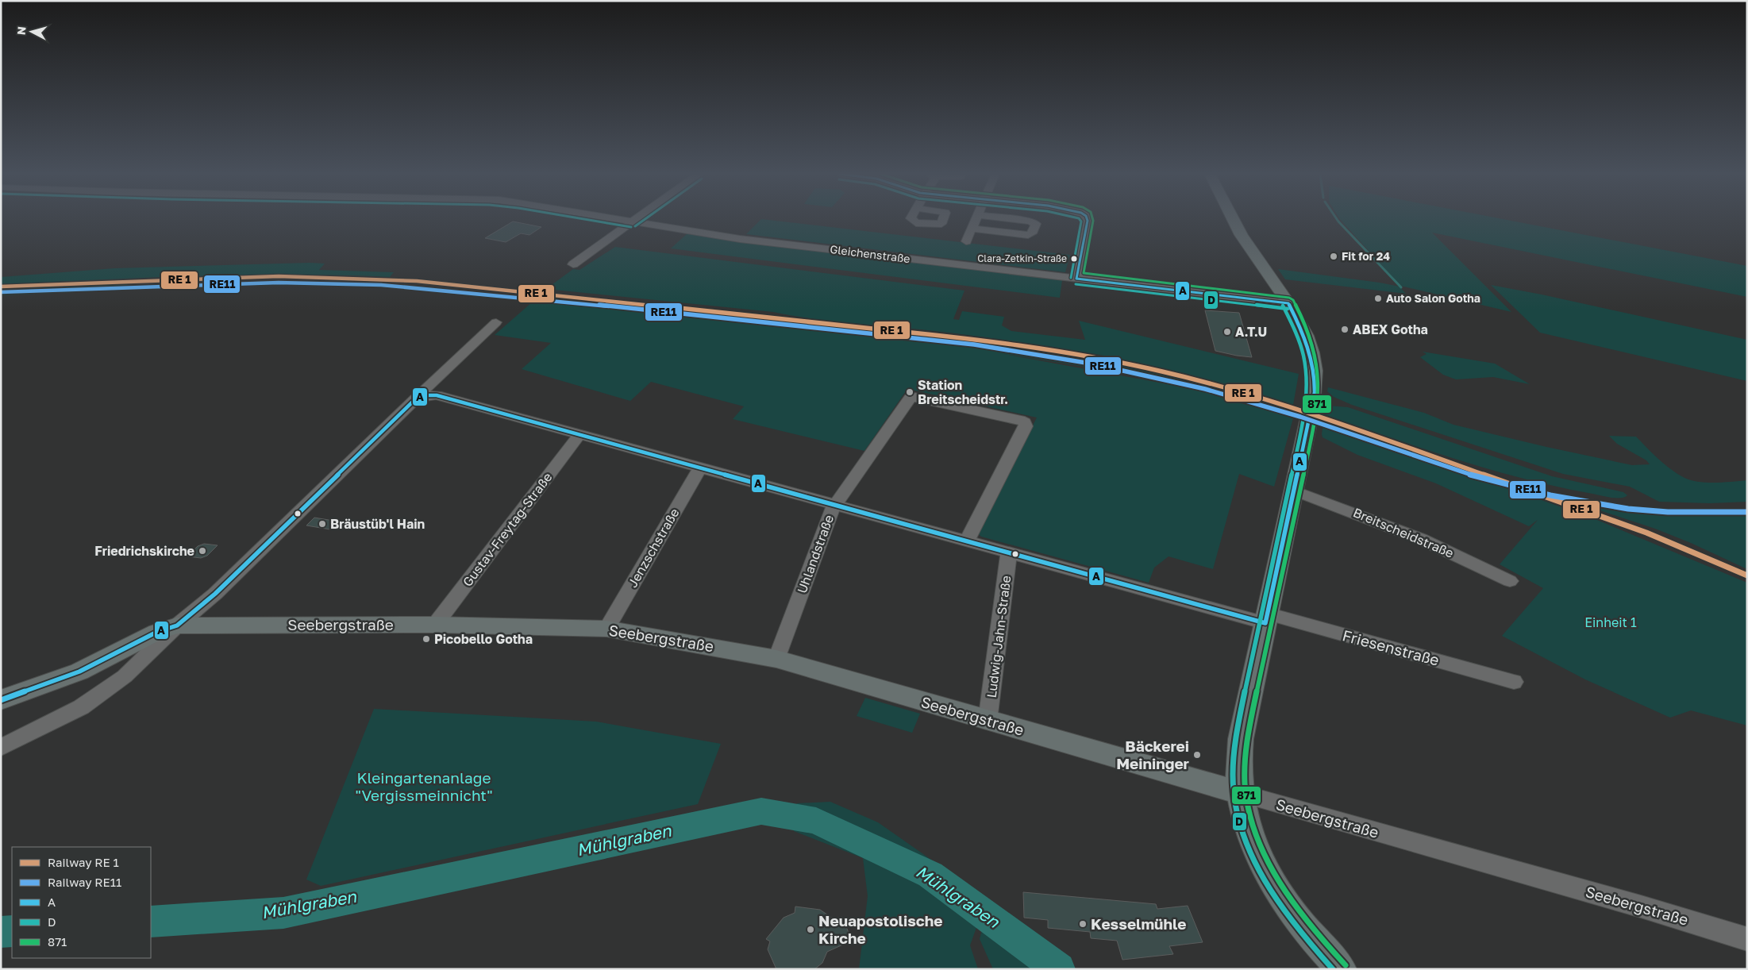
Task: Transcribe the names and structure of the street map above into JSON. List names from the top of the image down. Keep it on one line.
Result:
{"streets":{"main road":["Seebergstraße"],"street":["Gleichenstraße","Gustav-Freytag-Straße","Breitscheidstraße","Jenzschstraße","Uhlandstraße","Ludwig-Jahn-Straße","Friesenstraße"]},"crossings":[["Gustav-Freytag-Straße","Seebergstraße"],["Gustav-Freytag-Straße","Friesenstraße"],["Jenzschstraße","Seebergstraße"],["Jenzschstraße","Friesenstraße"],["Uhlandstraße","Seebergstraße"],["Uhlandstraße","Friesenstraße"],["Seebergstraße","Ludwig-Jahn-Straße"],["Ludwig-Jahn-Straße","Friesenstraße"]],"water":["Mühlgraben"],"parks":["Einheit 1","Kleingartenanlage \"Vergissmeinnicht\""],"places":["Fit for 24","Clara-Zetkin-Straße","Auto Salon Gotha","ABEX Gotha","A.T.U","Station Breitscheidstr.","Bräustüb'l Hain","Friedrichskirche","Picobello Gotha","Bäckerei Meininger","Kesselmühle","Neuapostolische Kirche"],"lines":["transit line A","transit line D","transit line 871","rail line RE11"],"legend":["Railway RE 1","Railway RE11","A","D","871"],"north":"left"}
